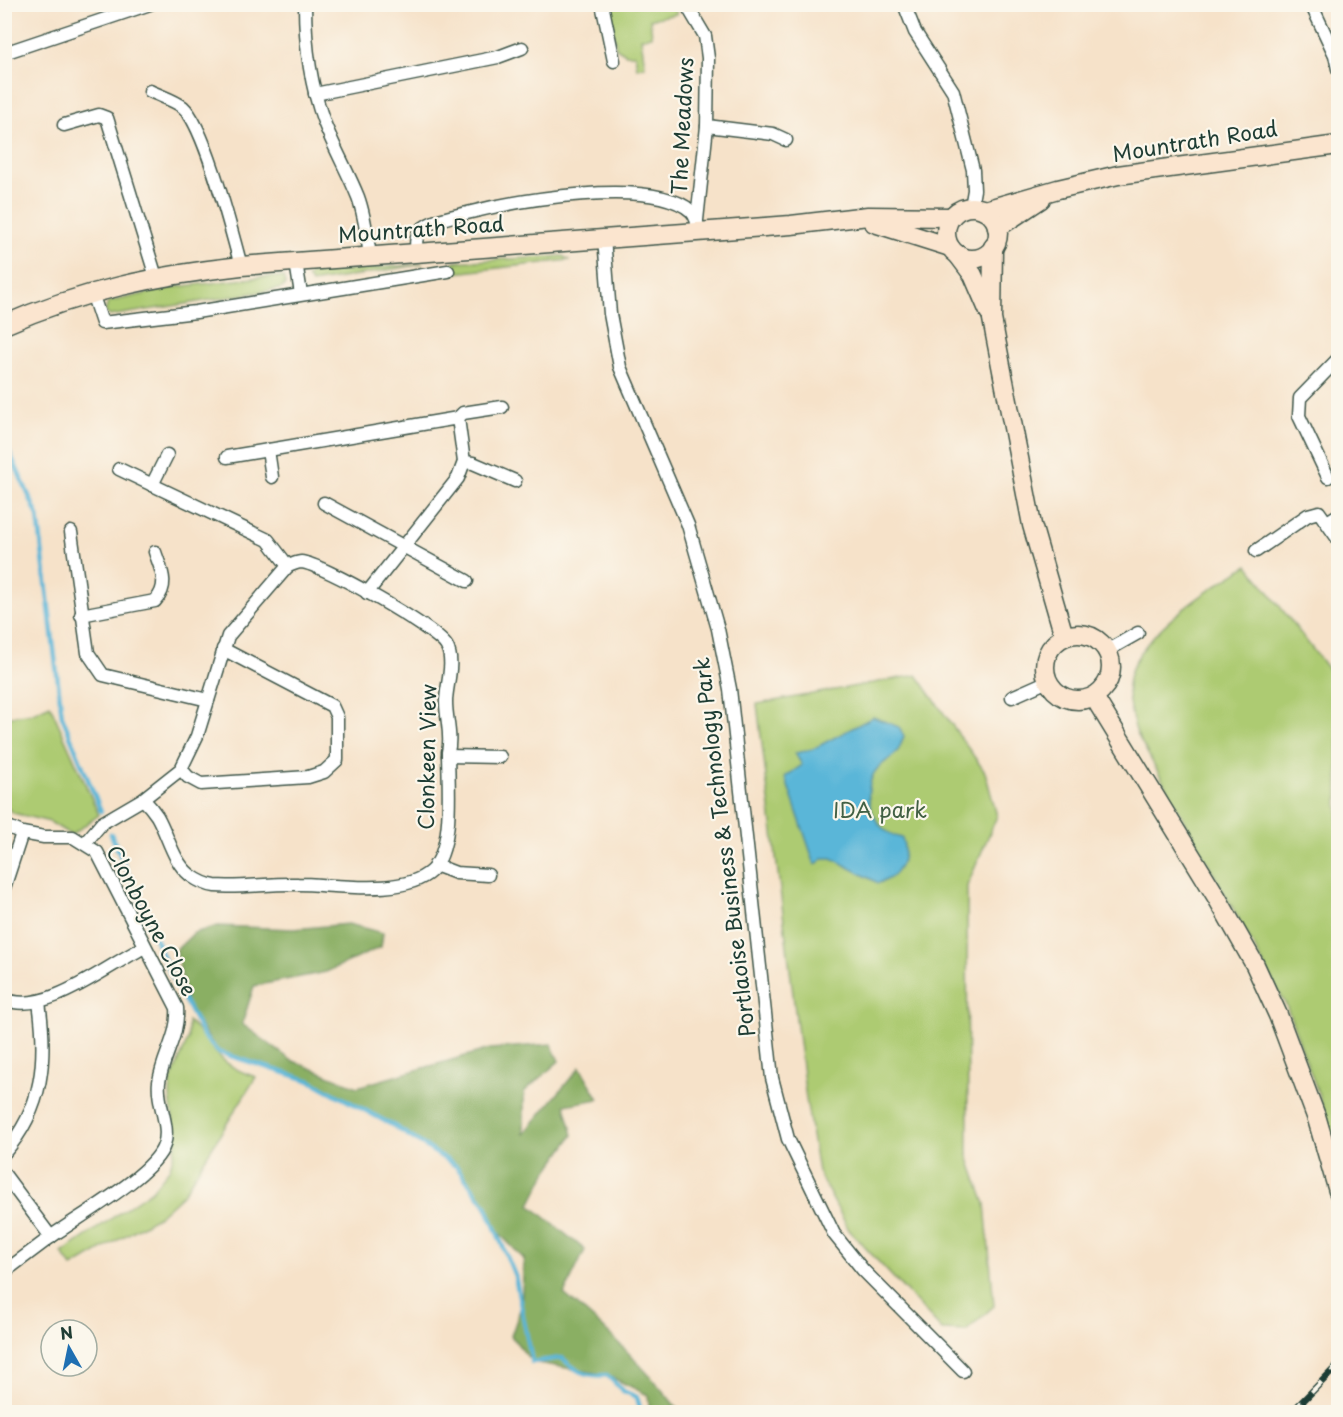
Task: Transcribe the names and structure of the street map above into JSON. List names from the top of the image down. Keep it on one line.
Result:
{"streets":{"main road":["Mountrath Road"],"street":["The Meadows","Clonkeen View","Portlaoise Business & Technology Park","Clonboyne Close"]},"crossings":[["The Meadows","Mountrath Road"],["Mountrath Road","Portlaoise Business & Technology Park"]],"parks":["IDA park"],"north":"top"}
